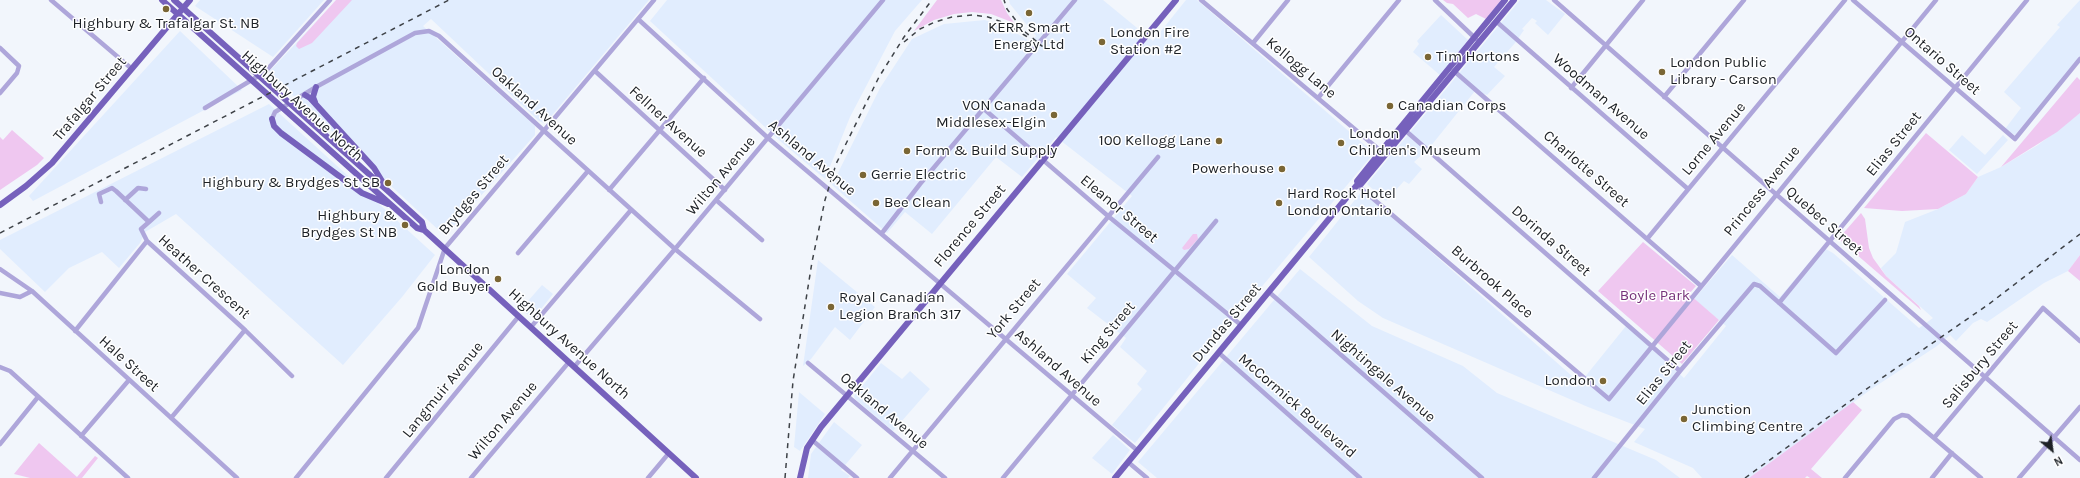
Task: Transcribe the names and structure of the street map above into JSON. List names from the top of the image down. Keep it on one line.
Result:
{"streets":{"main road":["Trafalgar Street","Highbury Avenue North","Florence Street","Dundas Street"],"street":["Ontario Street","Kellogg Lane","Woodman Avenue","Oakland Avenue","Fellner Avenue","Lorne Avenue","Elias Street","Ashland Avenue","Charlotte Street","Wilton Avenue","Princess Avenue","Brydges Street","Eleanor Street","Quebec Street","Dorinda Street","Heather Crescent","Burbrook Place","York Street","King Street","Hale Street","Salisbury Street","Nightingale Avenue","Langmuir Avenue","McCormick Boulevard"]},"crossings":[["Ontario Street","Elias Street"],["Ontario Street","Princess Avenue"],["Kellogg Lane","Dundas Street"],["Woodman Avenue","Lorne Avenue"],["Trafalgar Street","Highbury Avenue North"],["Highbury Avenue North","Wilton Avenue"],["Highbury Avenue North","Brydges Street"],["Highbury Avenue North","Langmuir Avenue"],["Oakland Avenue","Wilton Avenue"],["Oakland Avenue","Brydges Street"],["Oakland Avenue","Florence Street"],["Oakland Avenue","York Street"],["Fellner Avenue","Wilton Avenue"],["Fellner Avenue","Brydges Street"],["Lorne Avenue","Charlotte Street"],["Lorne Avenue","Quebec Street"],["Elias Street","Quebec Street"],["Elias Street","Dorinda Street"],["Ashland Avenue","Wilton Avenue"],["Ashland Avenue","Brydges Street"],["Ashland Avenue","Florence Street"],["Ashland Avenue","York Street"],["Ashland Avenue","Dundas Street"],["Ashland Avenue","King Street"],["Charlotte Street","Princess Avenue"],["Charlotte Street","Dundas Street"],["Princess Avenue","Quebec Street"],["Princess Avenue","Dorinda Street"],["Princess Avenue","Burbrook Place"],["Eleanor Street","Florence Street"],["Eleanor Street","York Street"],["Eleanor Street","Dundas Street"],["Eleanor Street","King Street"],["Quebec Street","Salisbury Street"],["Dorinda Street","Dundas Street"],["Heather Crescent","Hale Street"],["Burbrook Place","Dundas Street"],["Dundas Street","Nightingale Avenue"],["Dundas Street","McCormick Boulevard"]],"parks":["Boyle Park"],"places":["Highbury & Trafalgar St. NB","KERR Smart Energy Ltd","London Fire Station #2","Tim Hortons","London Public Library - Carson","Canadian Corps","VON Canada Middlesex-Elgin","100 Kellogg Lane","London Children's Museum","Form & Build Supply","Powerhouse","Gerrie Electric","Highbury & Brydges St SB","Bee Clean","Hard Rock Hotel London Ontario","Highbury & Brydges St NB","London Gold Buyer","Royal Canadian Legion Branch 317","London","Junction Climbing Centre"],"north":"bottom right"}
